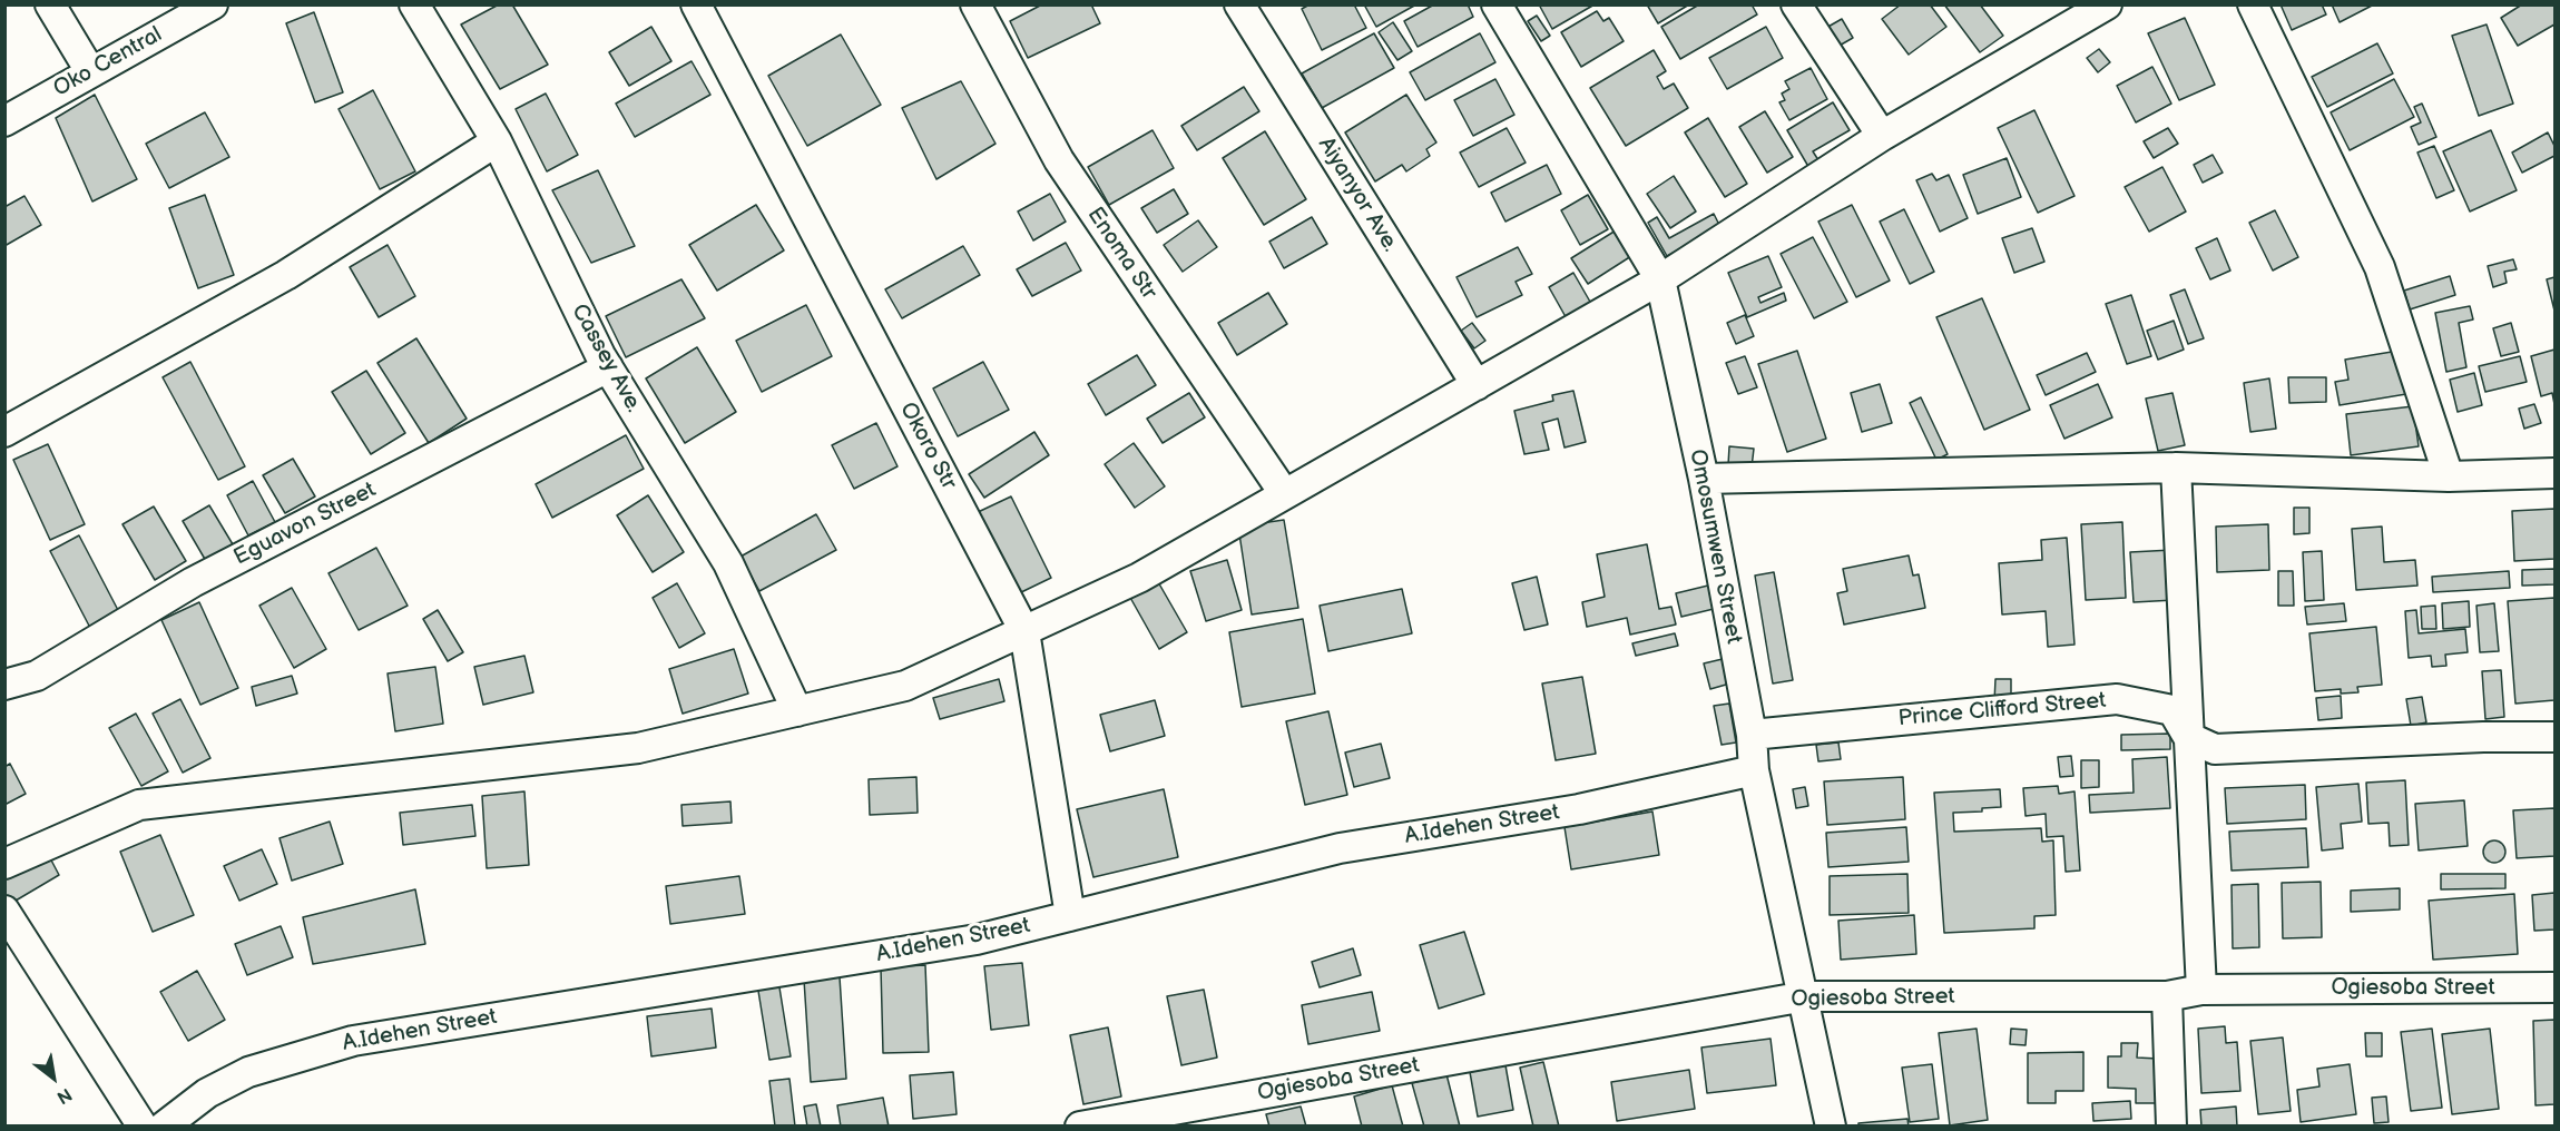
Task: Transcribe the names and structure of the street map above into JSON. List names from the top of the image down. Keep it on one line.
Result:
{"streets":{"street":["Oko Central","Aiyanyor Ave.","Enoma Str","Cassey Ave.","Okoro Str","Eguavon Street","Omosumwen Street","Prince Clifford Street","A.Idehen Street","Ogiesoba Street"]},"crossings":[["Cassey Ave.","Eguavon Street"],["Okoro Str","A.Idehen Street"],["Omosumwen Street","Prince Clifford Street"],["Omosumwen Street","A.Idehen Street"],["Omosumwen Street","Ogiesoba Street"]],"north":"bottom right"}
